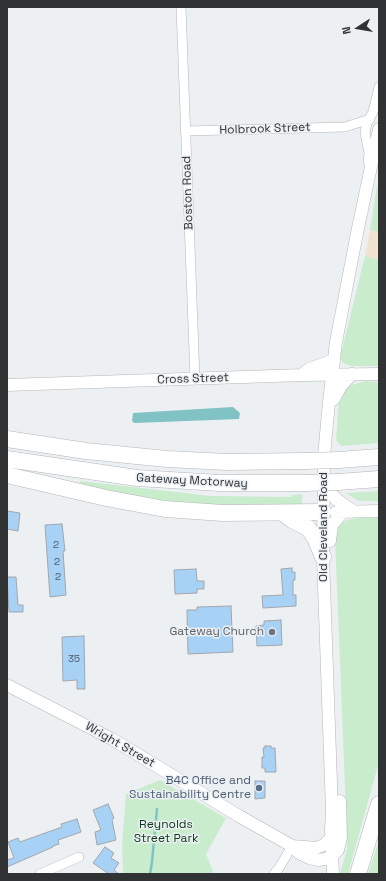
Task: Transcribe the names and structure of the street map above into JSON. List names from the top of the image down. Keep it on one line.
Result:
{"streets":{"highway":["Gateway Motorway"],"main road":["Cross Street","Old Cleveland Road","Wright Street"],"street":["Holbrook Street","Boston Road"]},"crossings":[["Holbrook Street","Boston Road"],["Holbrook Street","Old Cleveland Road"],["Boston Road","Cross Street"],["Cross Street","Old Cleveland Road"],["Gateway Motorway","Old Cleveland Road"],["Old Cleveland Road","Wright Street"]],"parks":["Reynolds Street Park"],"places":["Gateway Church","B4C Office and Sustainability Centre"],"house_numbers":["2","2","2","35"],"north":"left"}
